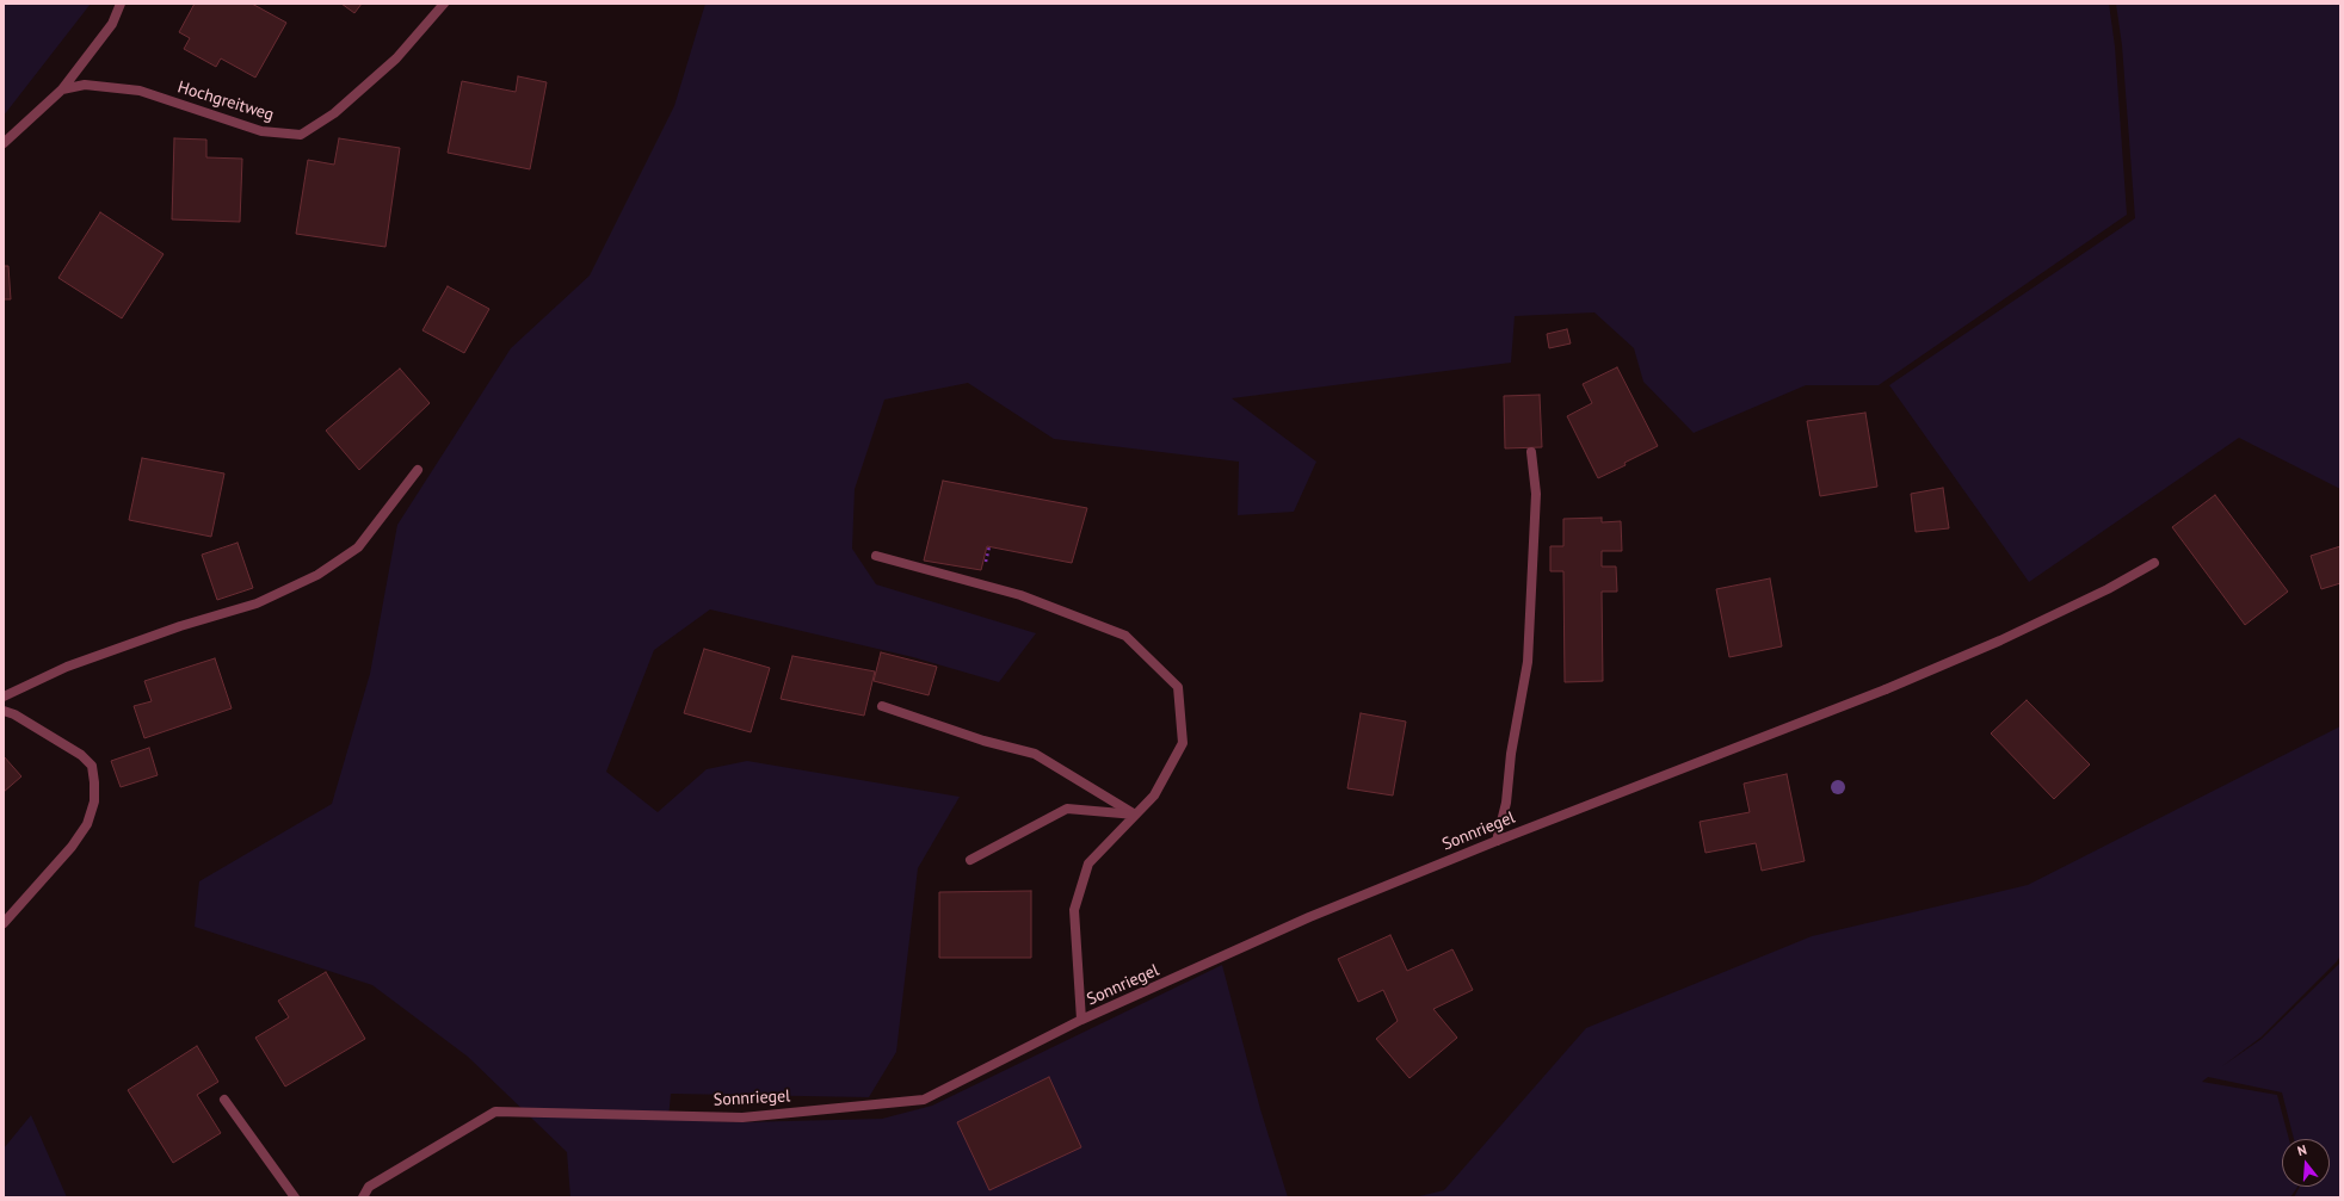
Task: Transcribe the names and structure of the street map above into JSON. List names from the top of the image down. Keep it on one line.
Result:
{"streets":{"street":["Hochgreitweg","Sonnriegel"]},"north":"top"}
